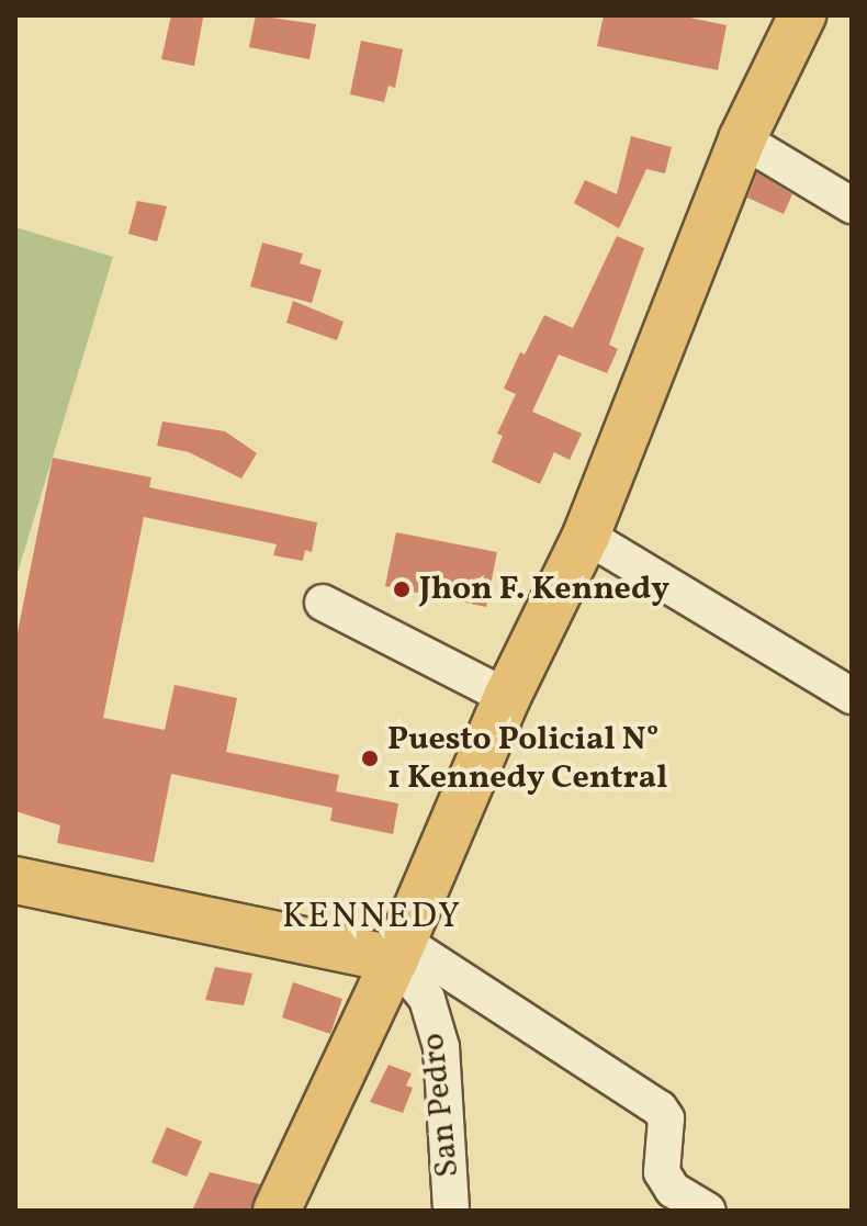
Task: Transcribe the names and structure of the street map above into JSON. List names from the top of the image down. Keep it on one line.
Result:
{"streets":{"street":["San Pedro"]},"districts":["KENNEDY"],"places":["Jhon F. Kennedy","Puesto Policial N° 1 Kennedy Central"]}
